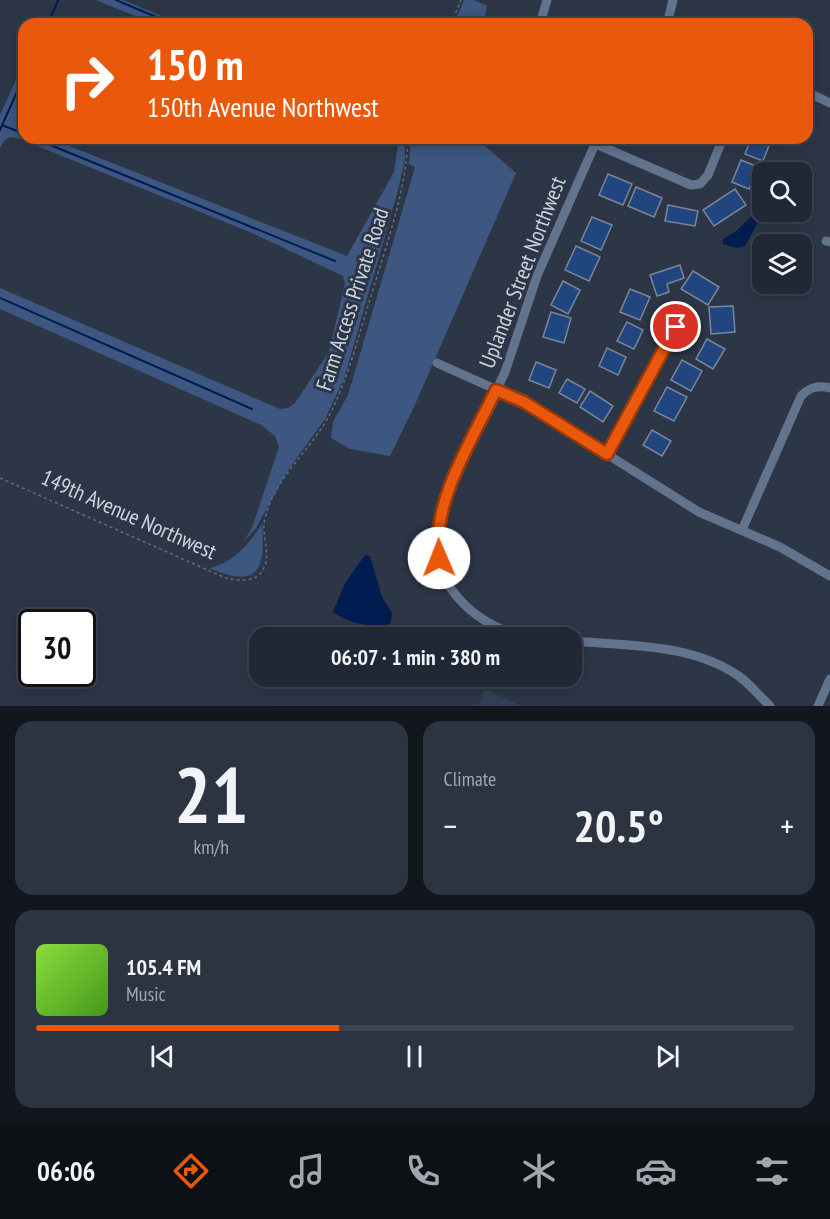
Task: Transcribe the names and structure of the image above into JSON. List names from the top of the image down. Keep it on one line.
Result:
{"streets":{"street":["Uplander Street Northwest"],"path":["Farm Access Private Road","149th Avenue Northwest"]},"crossings":[["Farm Access Private Road","149th Avenue Northwest"]],"page":{"turn":["150 m","150th Avenue Northwest"],"limit":"30","trip":"06:07 · 1 min · 380 m","tile":[["21","km/h"],"Climate"],"heat":["−","20.5°","+"],"song":["105.4 FM","Music"],"tabs":"06:06"}}
